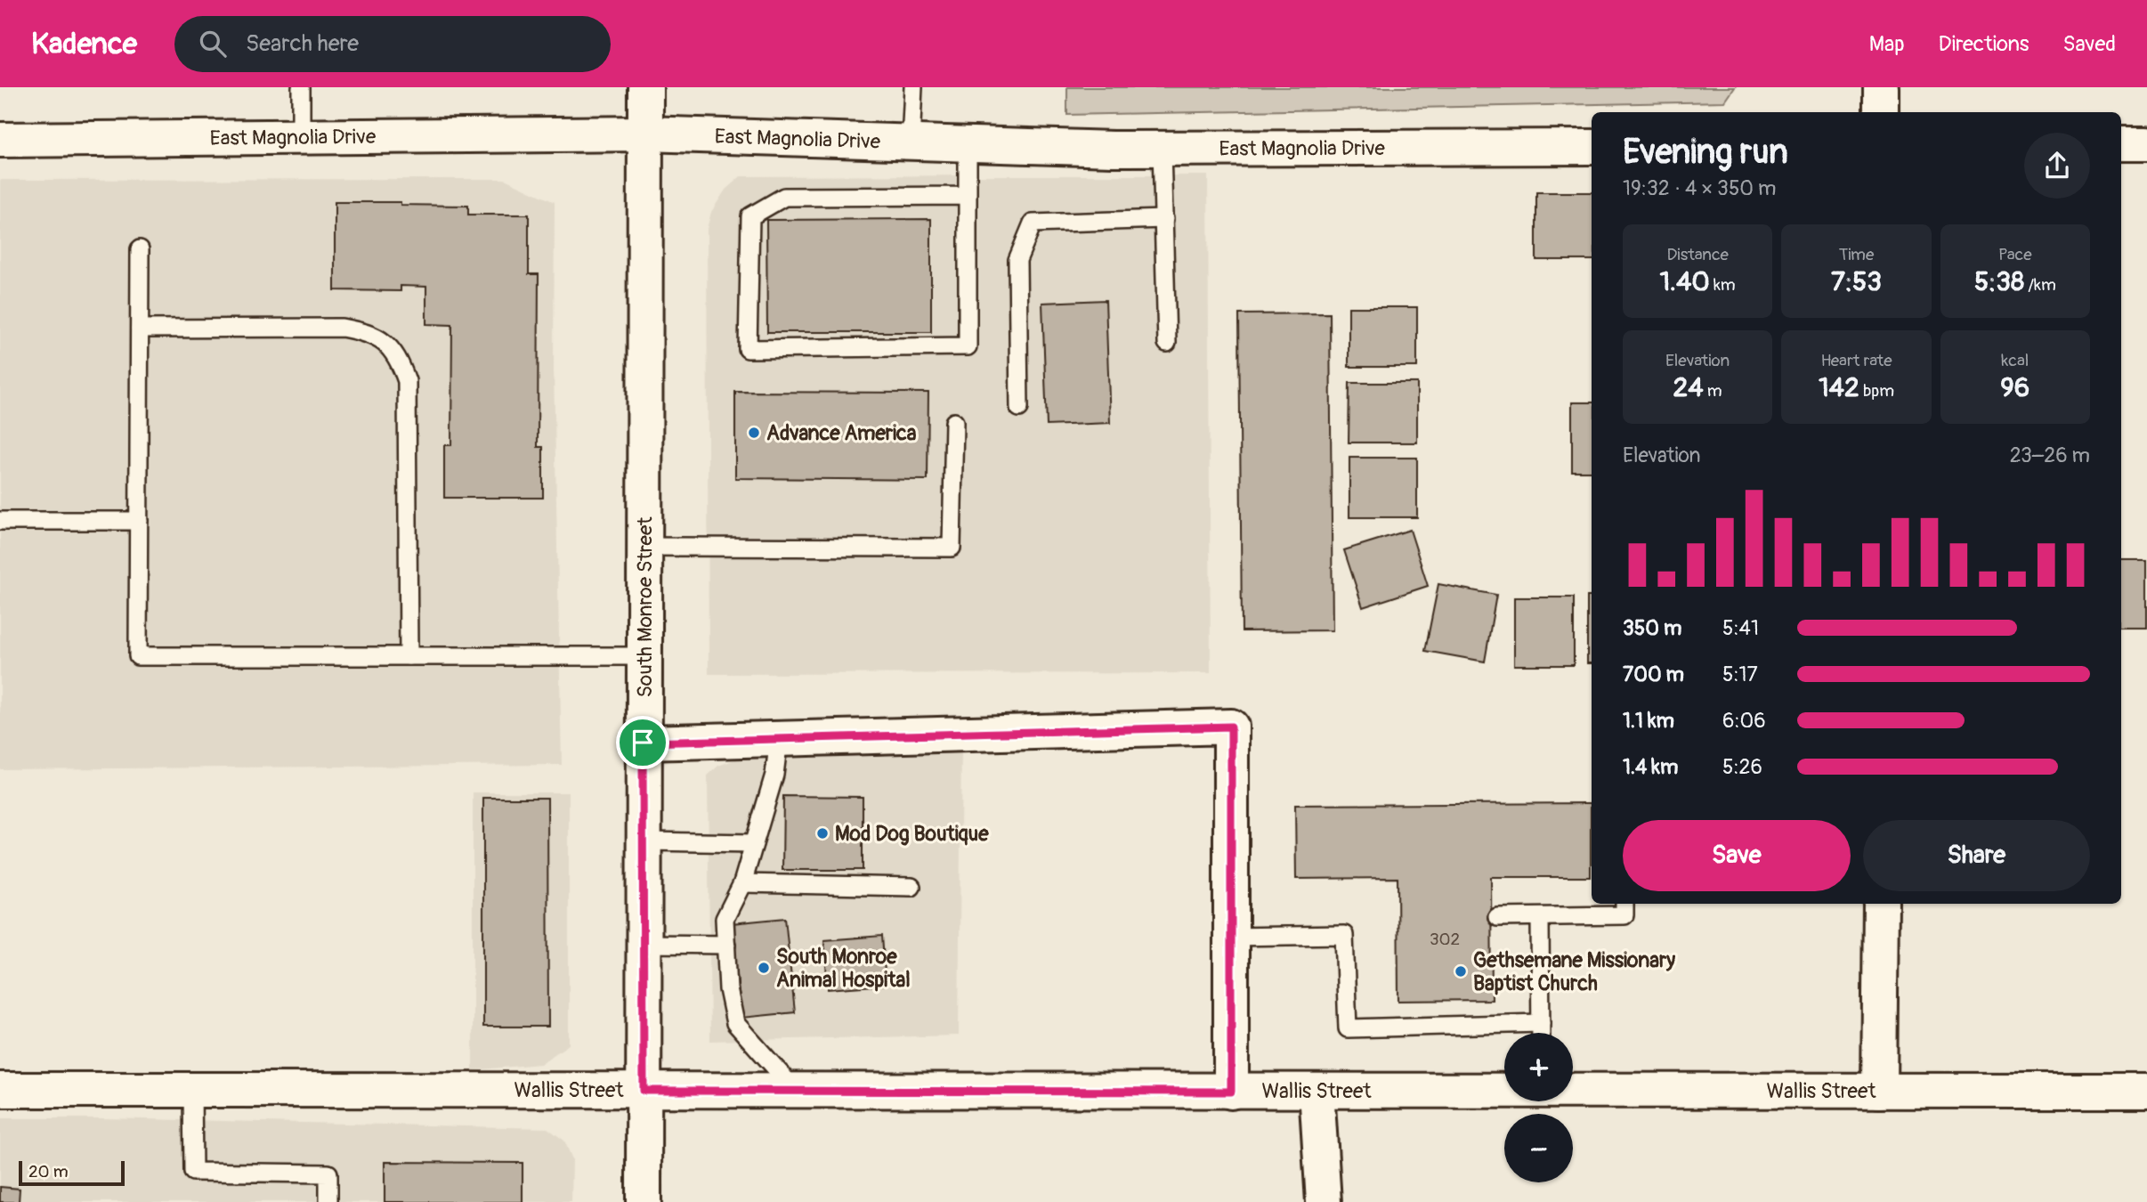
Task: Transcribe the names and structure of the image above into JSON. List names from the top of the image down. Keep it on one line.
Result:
{"streets":{"street":["East Magnolia Drive","South Monroe Street","Wallis Street"]},"crossings":[["East Magnolia Drive","South Monroe Street"],["South Monroe Street","Wallis Street"]],"places":["Advance America","Mod Dog Boutique","South Monroe Animal Hospital","Gethsemane Missionary Baptist Church"],"house_numbers":["302"],"scale_bar":"20 m","page":{"header":"Kadence","search":"Search here","nav":["Map","Directions","Saved"],"heading":["Evening run","19:32 · 4 × 350 m"],"stats":[["Distance","1.40 km"],["Time","7:53"],["Pace","5:38 /km"],["Elevation","24 m"],["Heart rate","142 bpm"],["kcal","96"]],"chart":["Elevation","23–26 m"],"list":[{"name":"350 m","note":"5:41"},{"name":"700 m","note":"5:17"},{"name":"1.1 km","note":"6:06"},{"name":"1.4 km","note":"5:26"}],"buttons":["Save","Share"],"map_buttons":["+","−"],"scale":"20 m"}}
